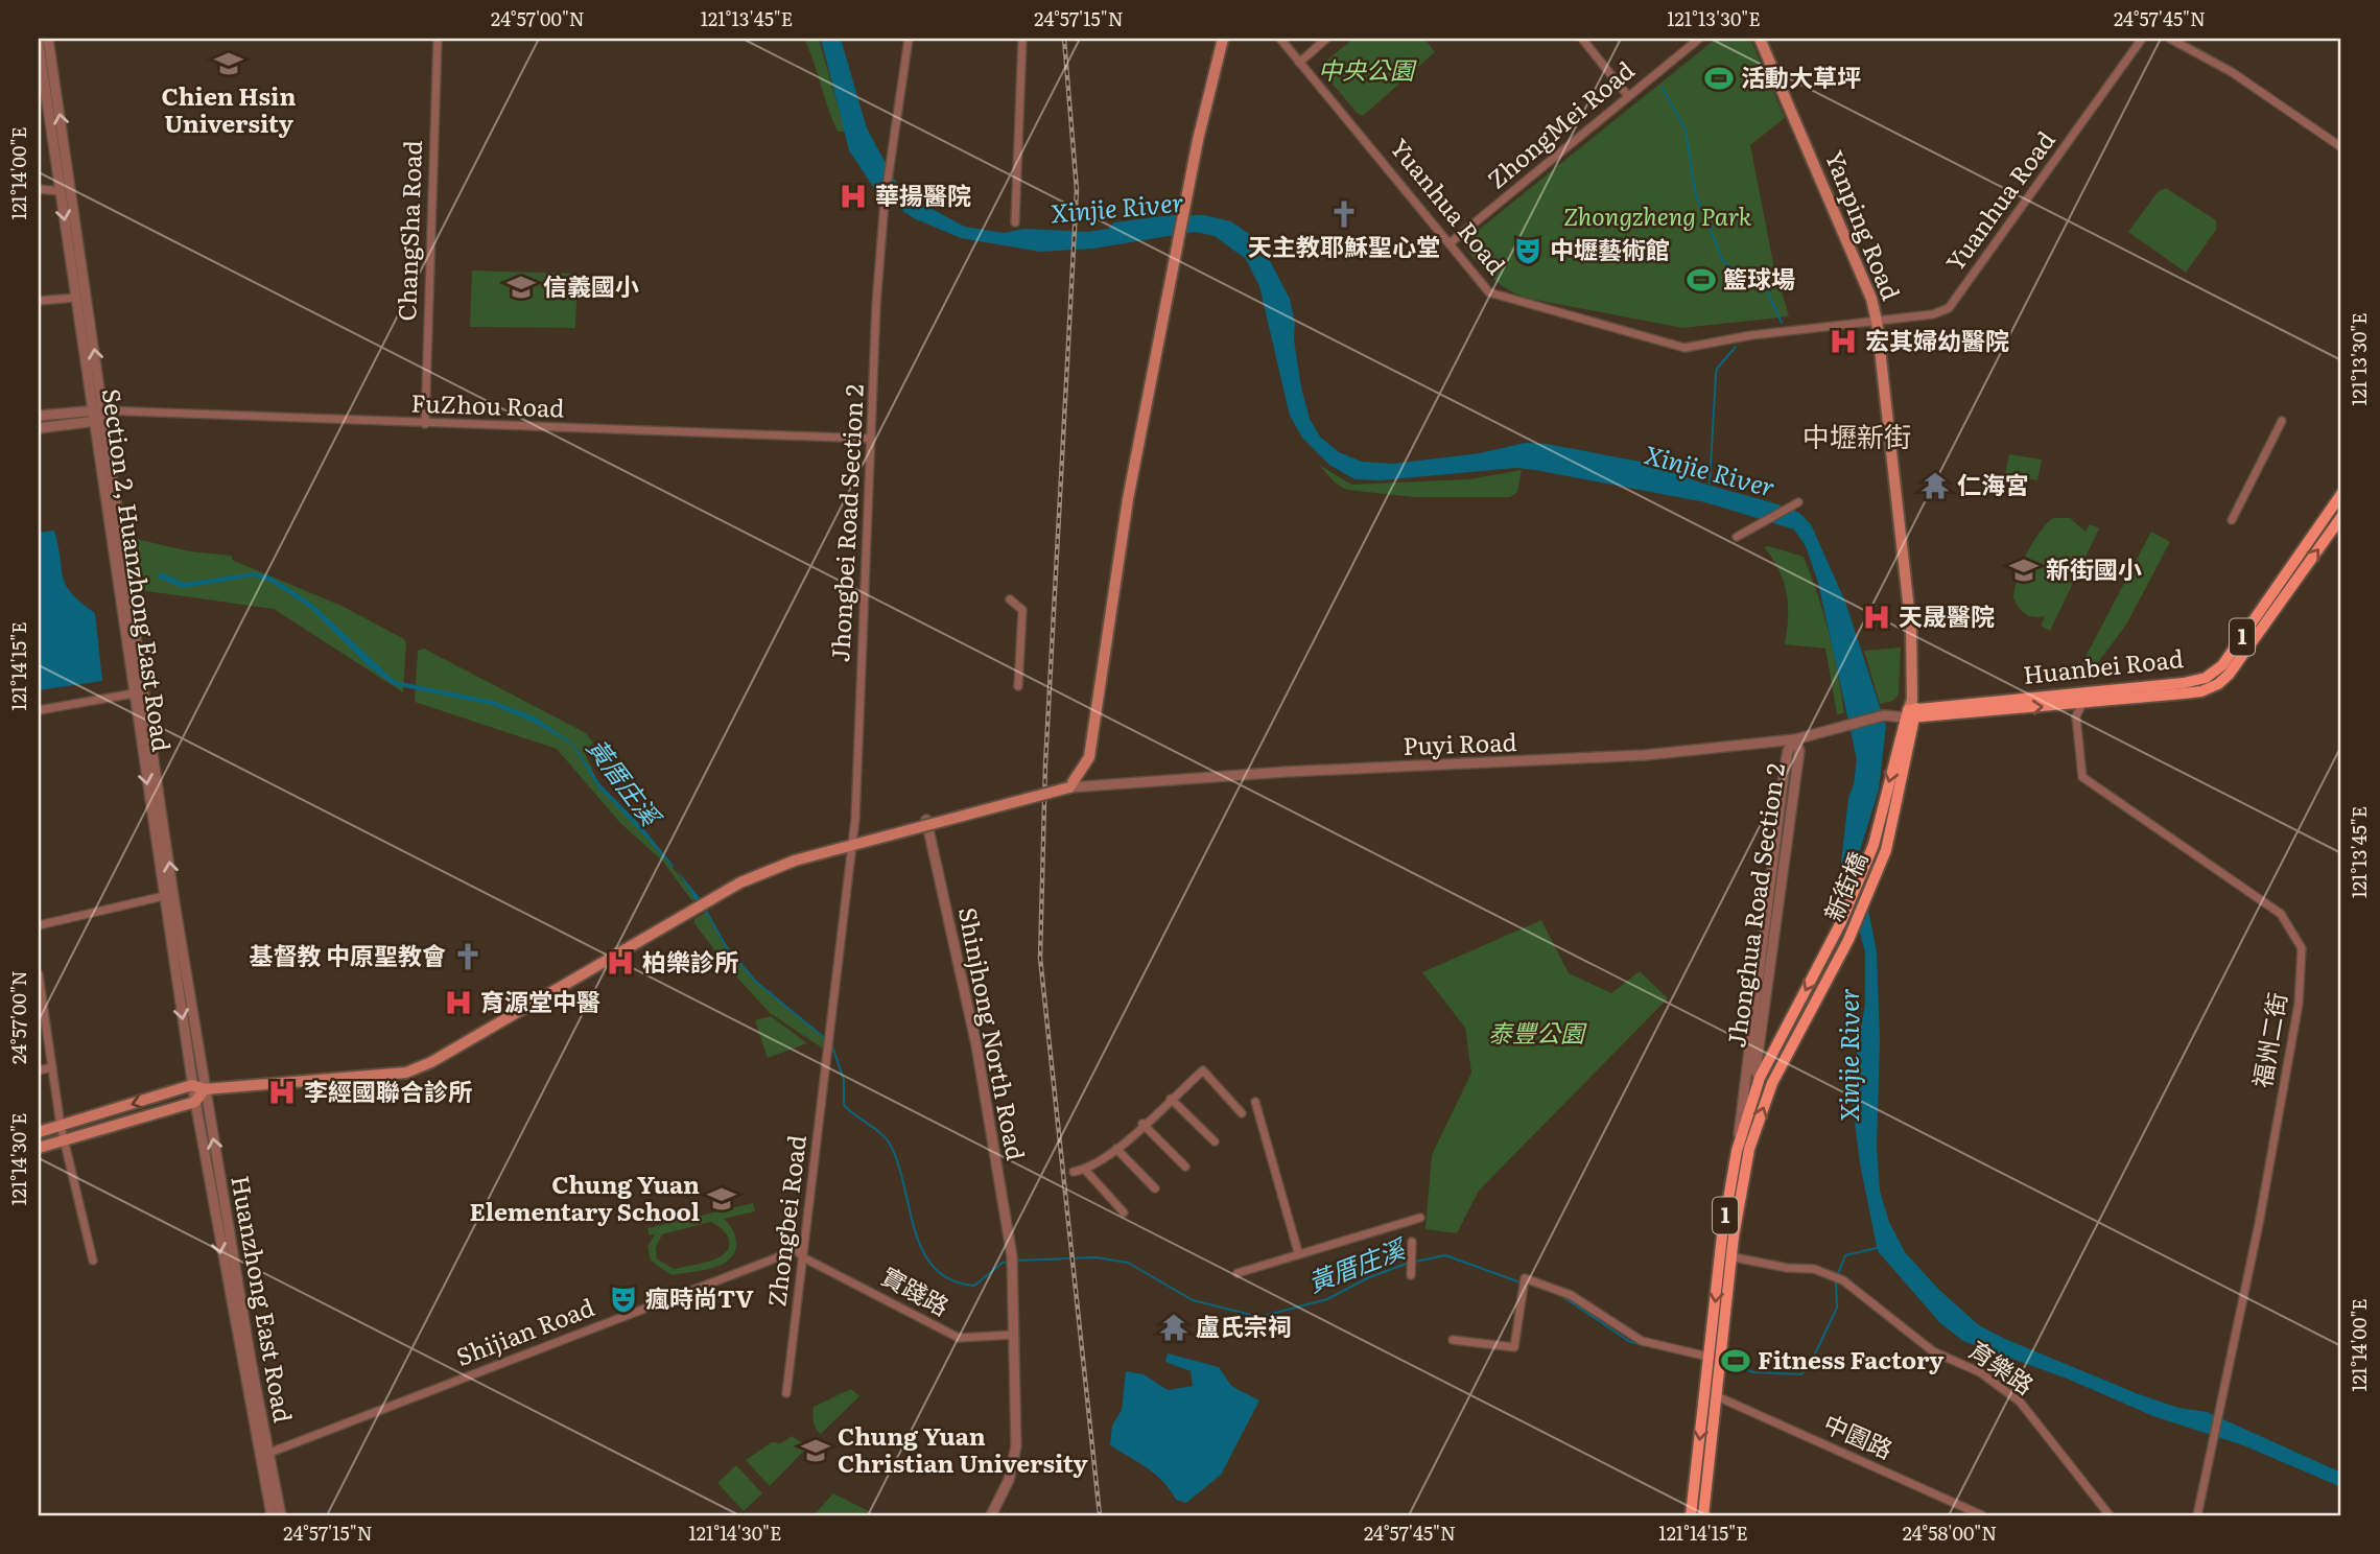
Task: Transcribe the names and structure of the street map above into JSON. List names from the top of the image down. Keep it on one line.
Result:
{"streets":{"main road":["Yanping Road","1","Huanbei Road","新街橋","Jhonghua Road Section 2"],"street":["ZhongMei Road","Yuanhua Road","ChangSha Road","FuZhou Road","Jhongbei Road Section 2","Section 2, Huanzhong East Road","Puyi Road","Shinjhong North Road","福州二街","Zhongbei Road","實踐路","Huanzhong East Road","Shijian Road","育樂路","中園路"]},"crossings":[["ZhongMei Road","Yuanhua Road"],["Yuanhua Road","Yanping Road"],["Yanping Road","Huanbei Road"],["Yanping Road","Puyi Road"],["Yanping Road","新街橋"],["ChangSha Road","FuZhou Road"],["FuZhou Road","Jhongbei Road Section 2"],["FuZhou Road","Section 2, Huanzhong East Road"],["Jhongbei Road Section 2","Zhongbei Road"],["Section 2, Huanzhong East Road","Huanzhong East Road"],["Huanbei Road","Puyi Road"],["Huanbei Road","福州二街"],["Puyi Road","Jhonghua Road Section 2"],["新街橋","Jhonghua Road Section 2"],["Jhonghua Road Section 2","育樂路"],["Jhonghua Road Section 2","中園路"],["Shinjhong North Road","實踐路"],["Zhongbei Road","實踐路"],["Zhongbei Road","Shijian Road"],["實踐路","Shijian Road"],["Huanzhong East Road","Shijian Road"]],"districts":["中壢新街"],"water":["Xinjie River","黃厝庄溪"],"parks":["中央公園","Zhongzheng Park","泰豐公園"],"places":{"school or university":["Chien Hsin University","信義國小","新街國小","Chung Yuan Elementary School","Chung Yuan Christian University"],"sports":["活動大草坪","籃球場","Fitness Factory"],"hospital":["華揚醫院","宏其婦幼醫院","天晟醫院","柏樂診所","育源堂中醫","李經國聯合診所"],"church":["天主教耶穌聖心堂","基督教 中原聖教會"],"theatre":["中壢藝術館","瘋時尚TV"],"temple":["仁海宮","盧氏宗祠"]},"coordinates":["24°57'00\"N","121°13'45\"E","24°57'15\"N","121°13'30\"E","24°57'45\"N","121°14'00\"E","121°14'15\"E","121°14'30\"E","24°58'00\"N"]}
